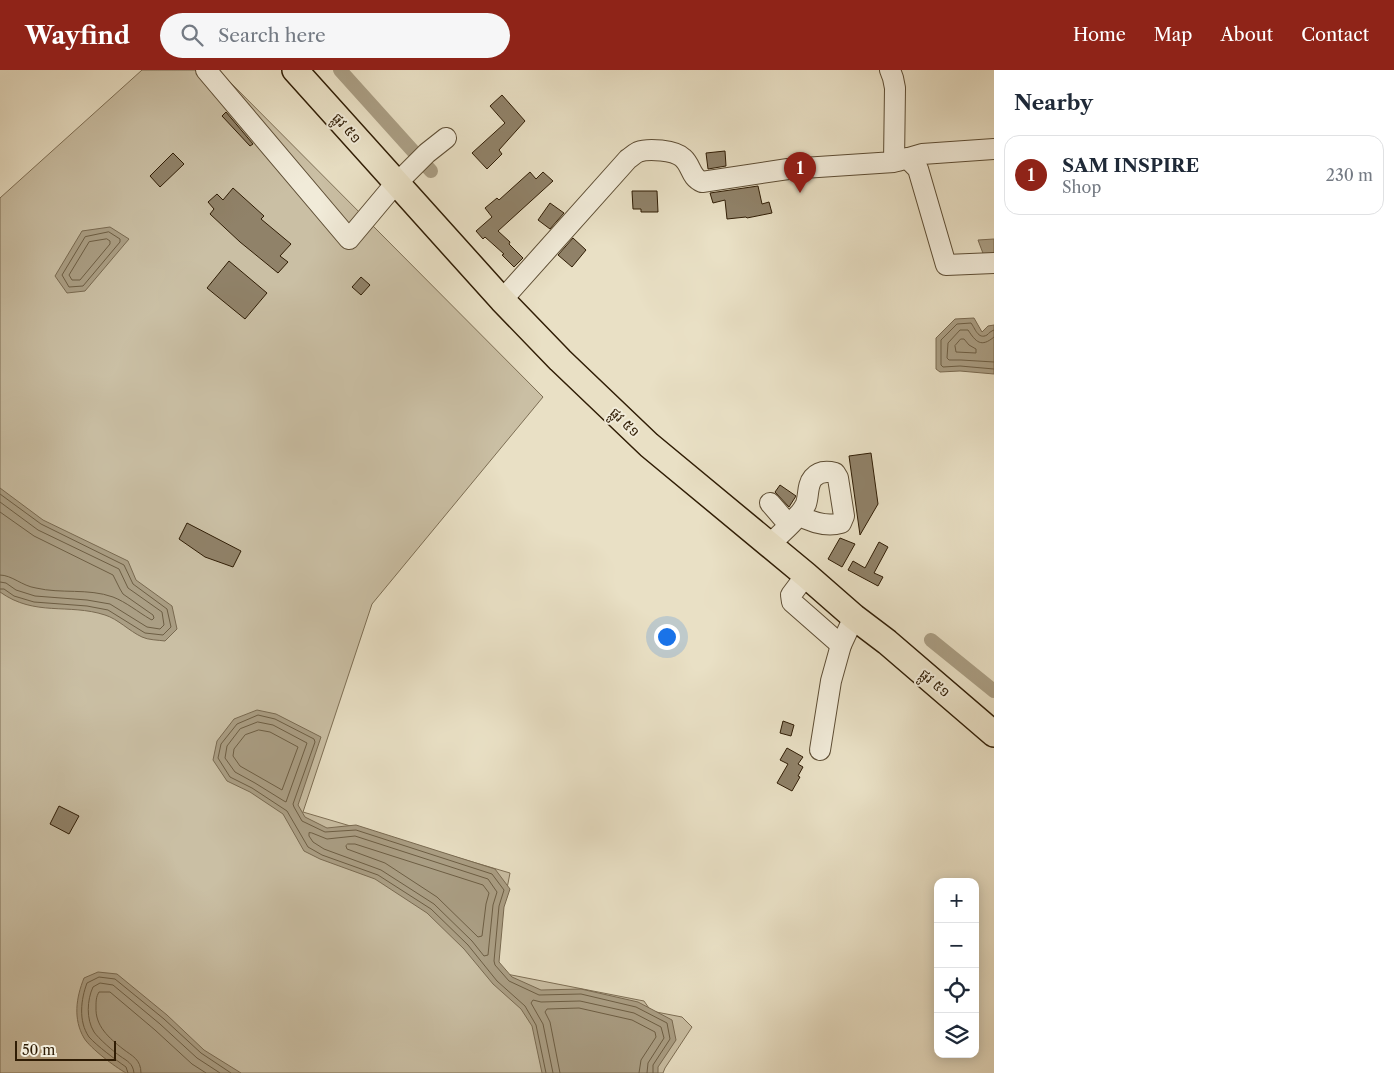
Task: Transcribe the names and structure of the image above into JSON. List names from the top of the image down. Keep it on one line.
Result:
{"streets":{"main road":["ផ្លូវ ៥១"]},"scale_bar":"50 m","page":{"header":"Wayfind","search":"Search here","nav":["Home","Map","About","Contact"],"heading":"Nearby","list":[{"mark":"1","name":"SAM INSPIRE","note":"Shop","value":"230 m"}],"pins":"1","map_buttons":["+","−"],"scale":"50 m"}}
